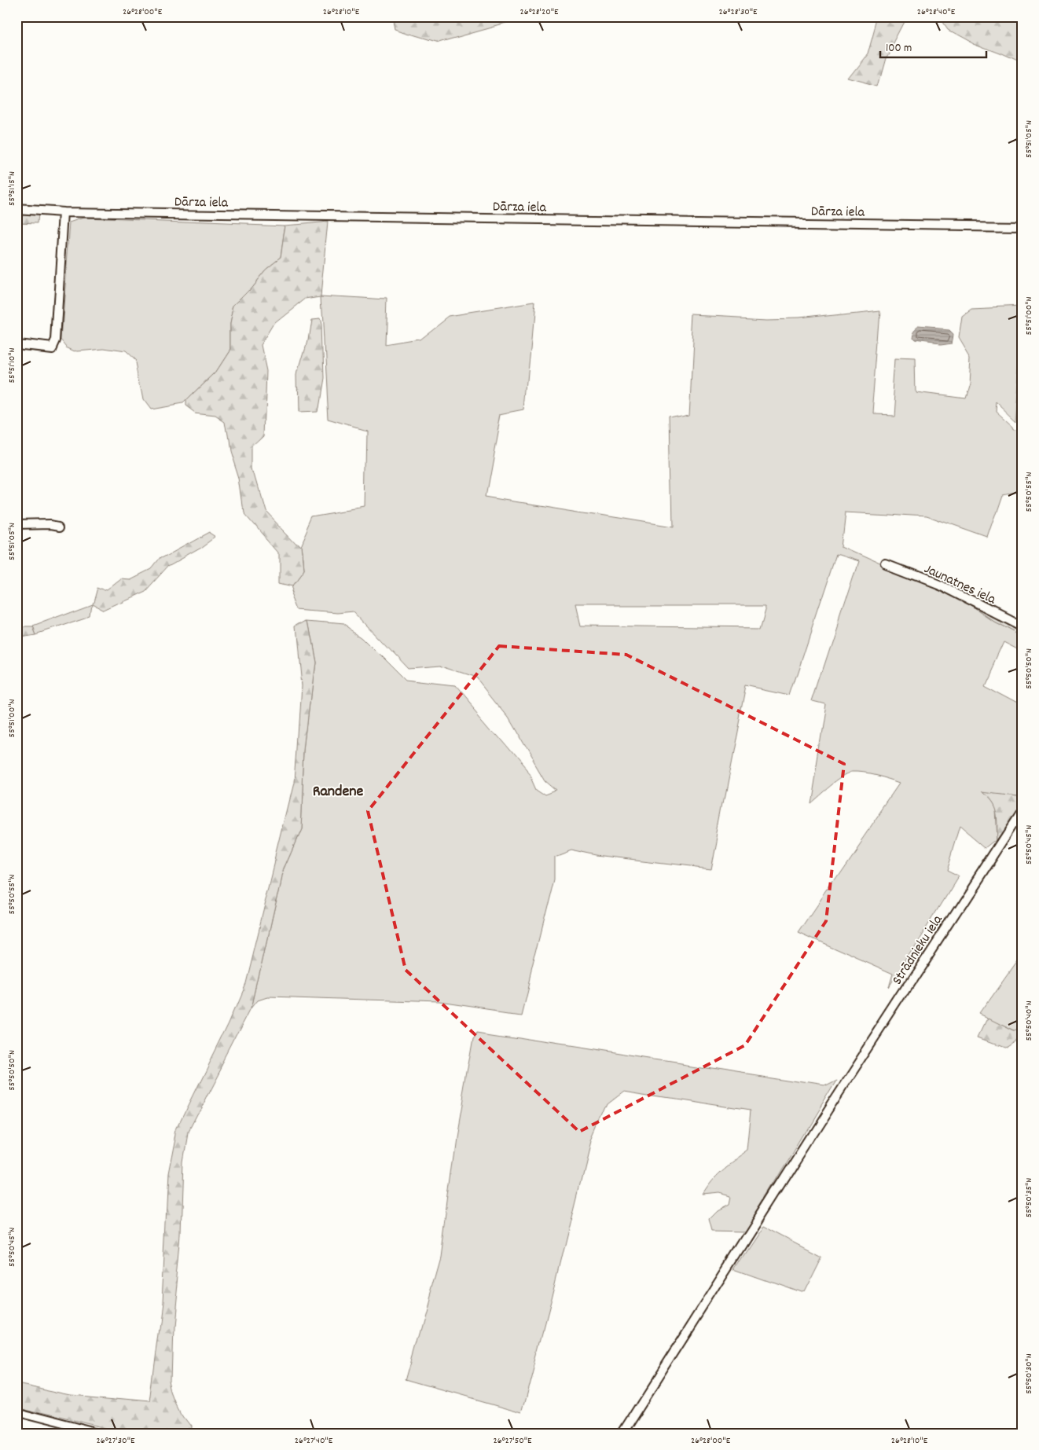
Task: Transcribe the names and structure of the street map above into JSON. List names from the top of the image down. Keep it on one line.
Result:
{"streets":{"street":["Dārza iela","Jaunatnes iela","Strādnieku iela"]},"districts":["Randene"],"scale_bar":"100 m","coordinates":["26°28'00\"E","26°28'10\"E","26°28'20\"E","26°28'30\"E","26°28'40\"E","55°51'05\"N","55°51'15\"N","55°51'00\"N","55°51'10\"N","55°50'55\"N","55°50'50\"N","55°50'45\"N","55°50'40\"N","55°50'35\"N","55°50'30\"N","26°27'30\"E","26°27'40\"E","26°27'50\"E"]}
